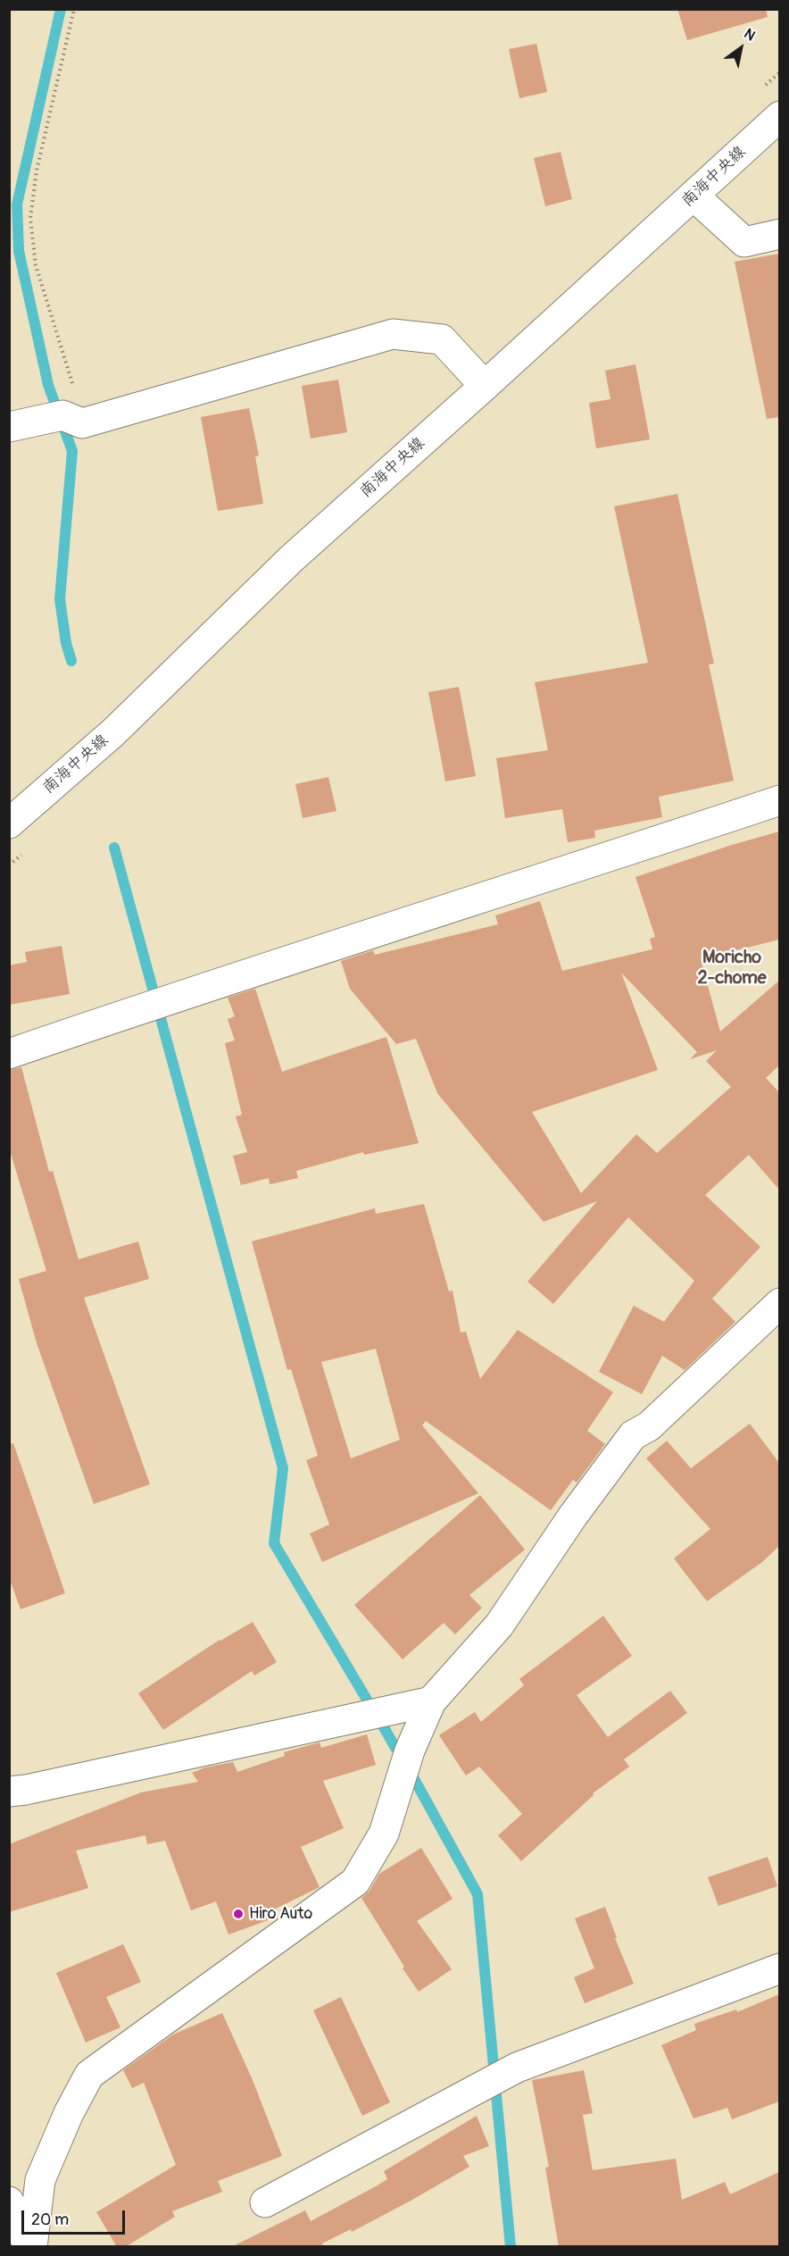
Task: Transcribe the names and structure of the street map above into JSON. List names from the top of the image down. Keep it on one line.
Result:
{"streets":{"street":["南海中央線"]},"districts":["Moricho 2-chome"],"places":["Hiro Auto"],"scale_bar":"20 m","north":"top right"}
